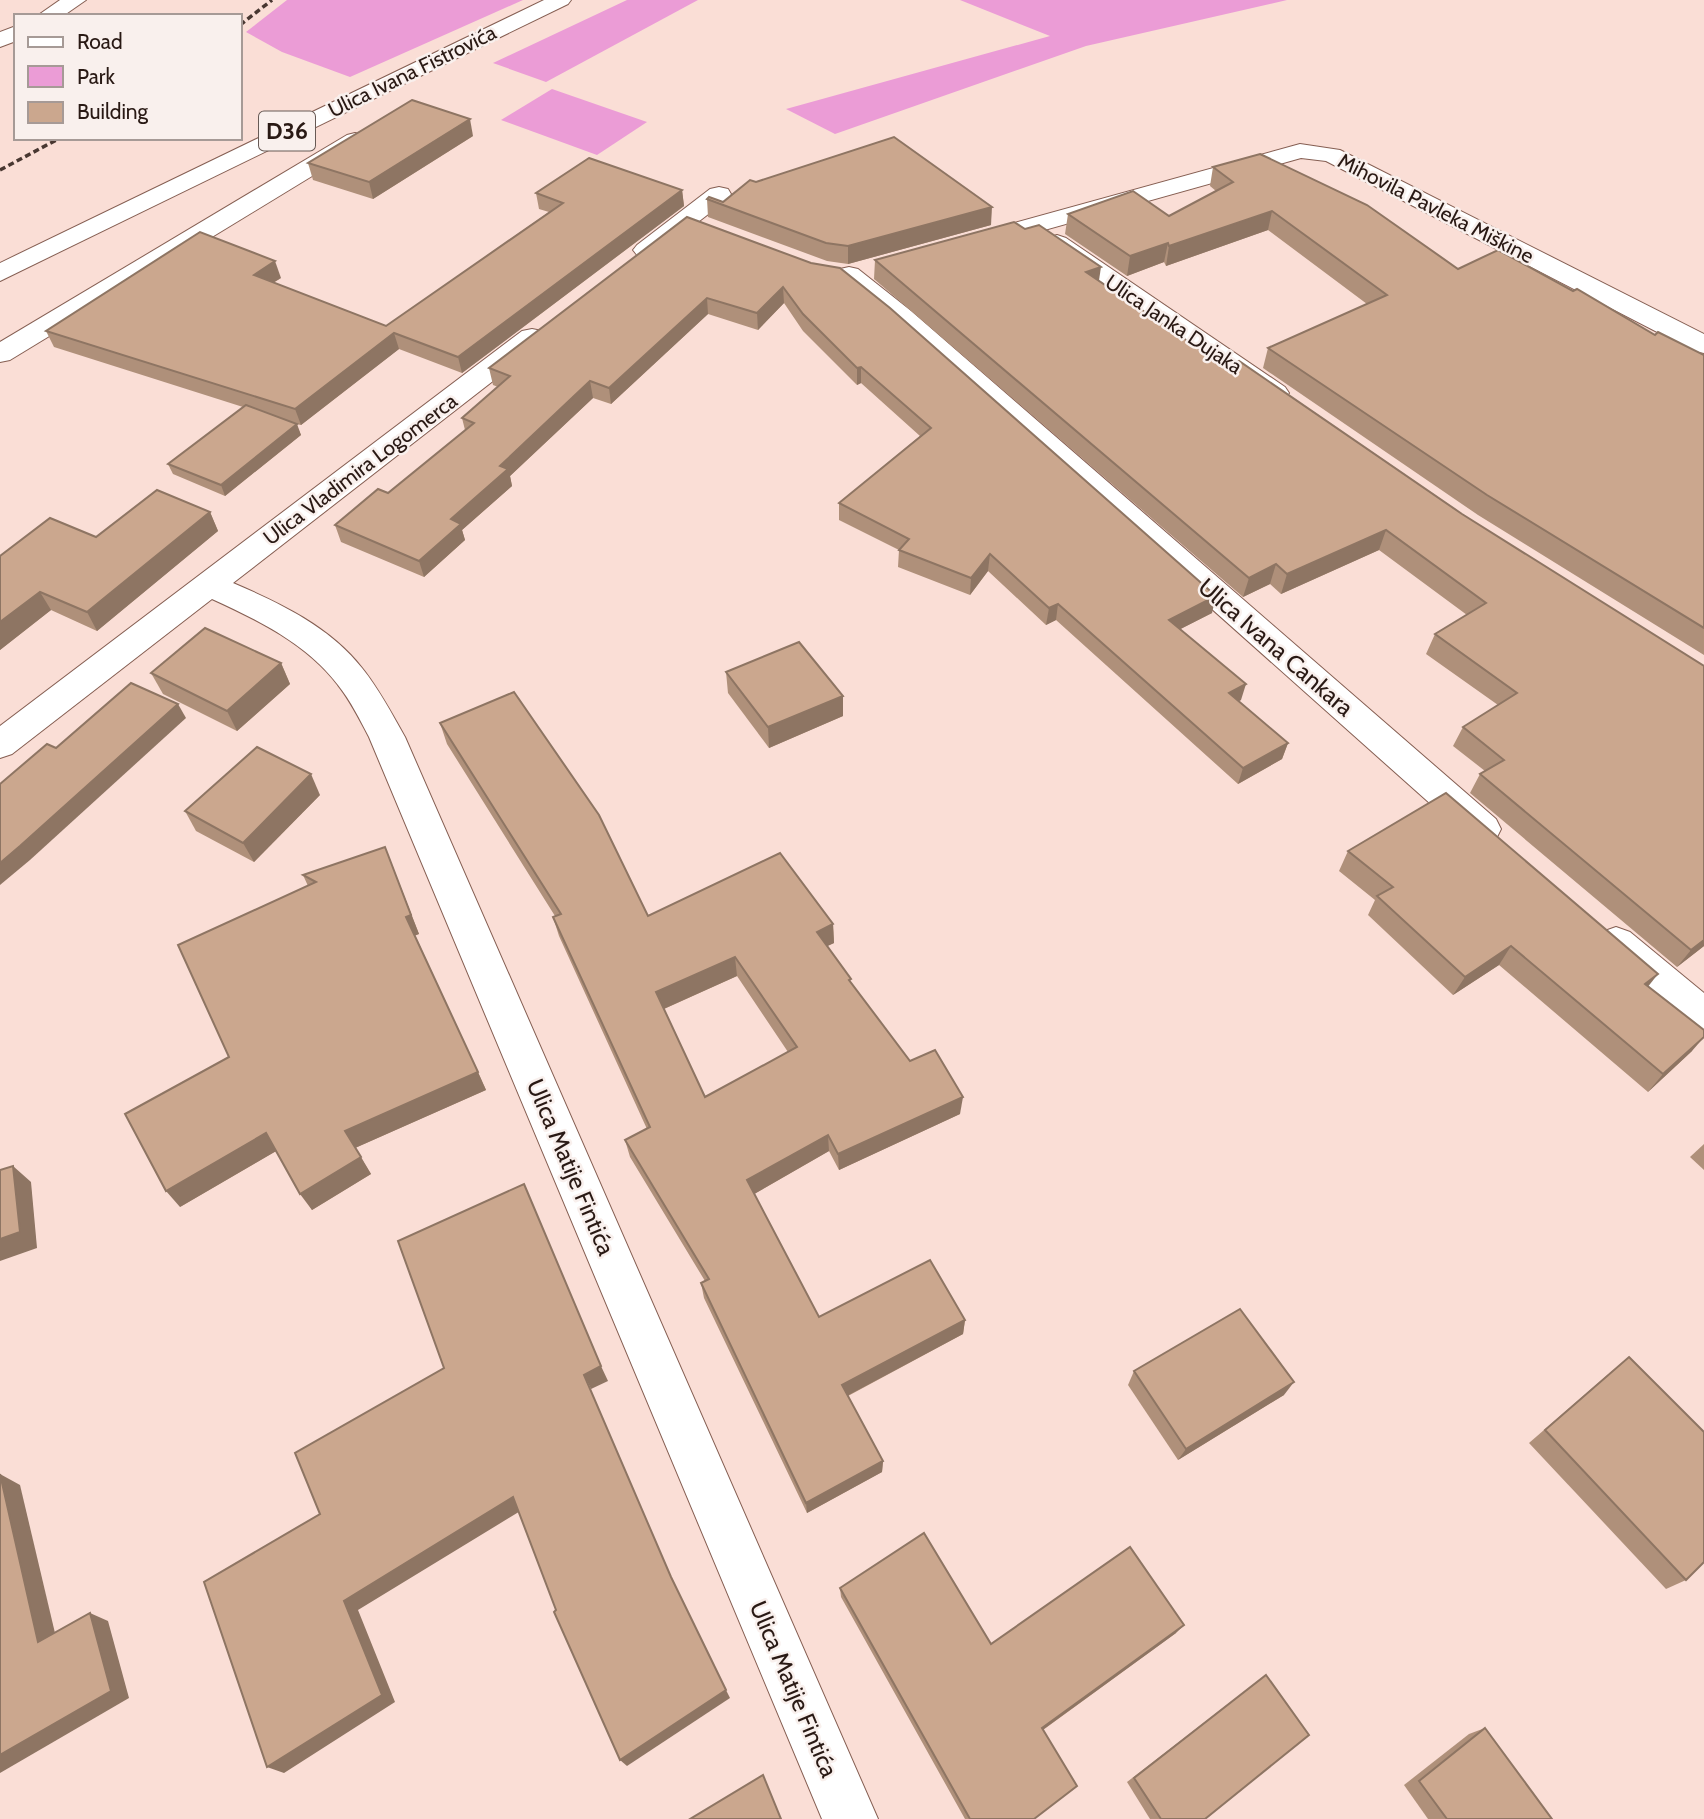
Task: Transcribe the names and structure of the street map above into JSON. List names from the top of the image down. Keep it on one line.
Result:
{"streets":{"street":["Ulica Ivana Fistrovića","D36","Mihovila Pavleka Miškine","Ulica Janka Dujaka","Ulica Vladimira Logomerca","Ulica Ivana Cankara","Ulica Matije Fintića"]},"crossings":[["Mihovila Pavleka Miškine","Ulica Janka Dujaka"],["Ulica Vladimira Logomerca","Ulica Matije Fintića"]],"legend":["Road","Park","Building"]}
